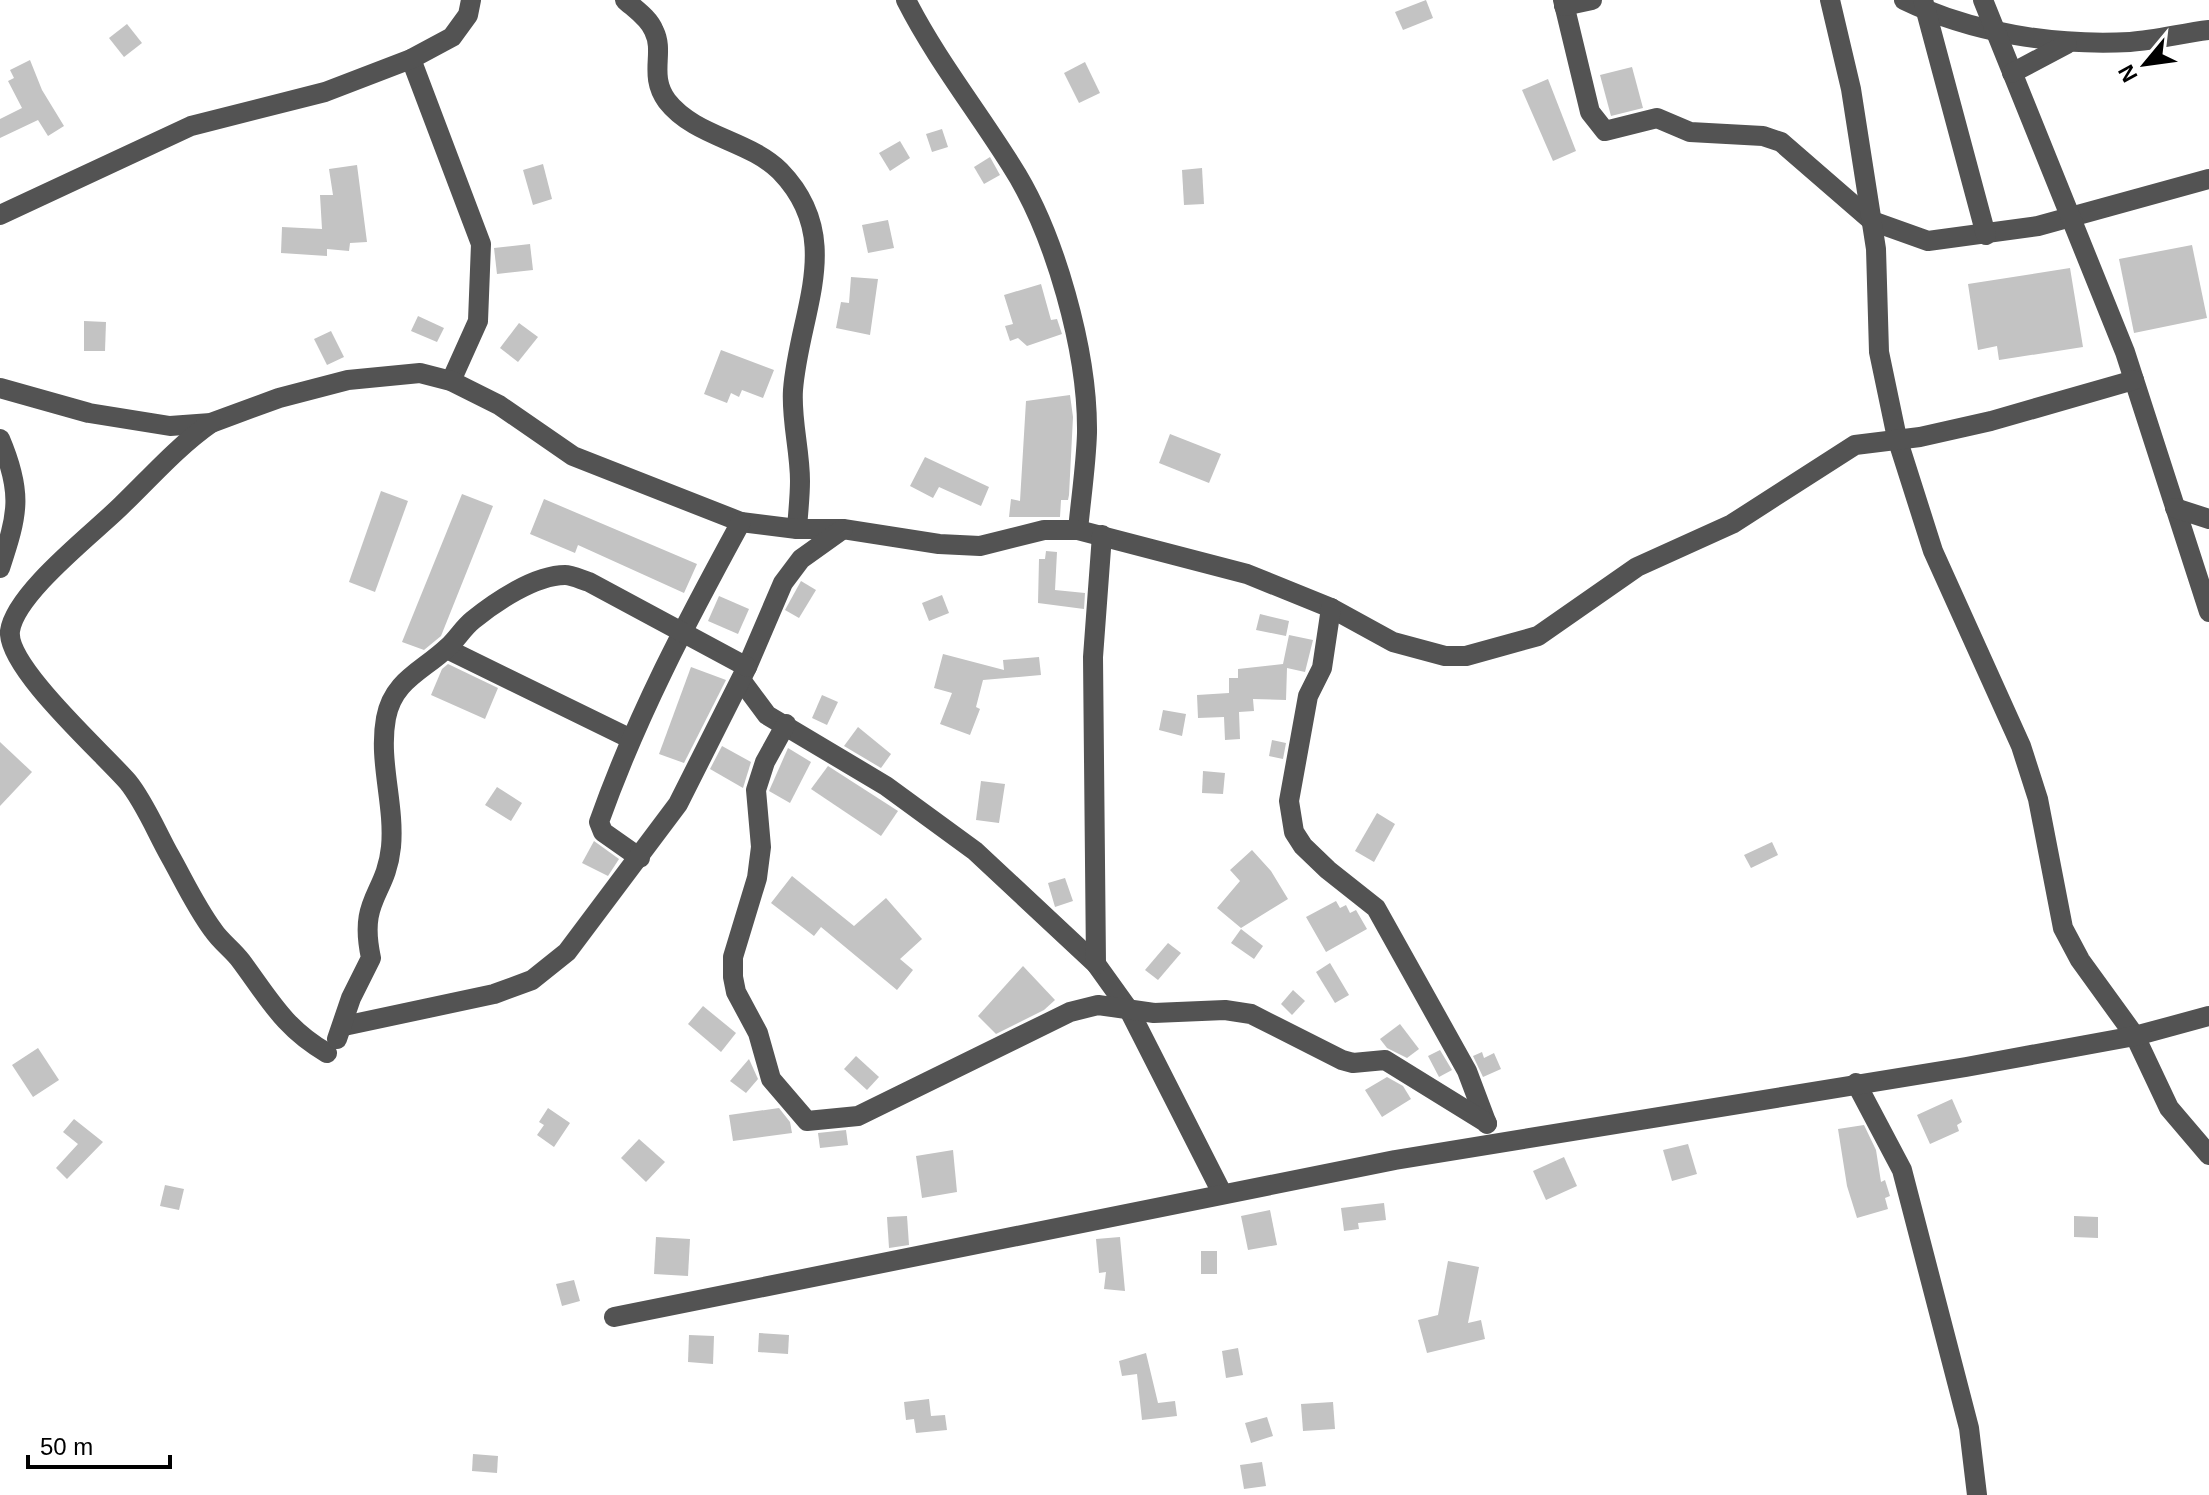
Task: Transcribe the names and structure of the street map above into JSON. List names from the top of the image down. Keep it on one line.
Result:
{"scale_bar":"50 m","north":"bottom left"}
